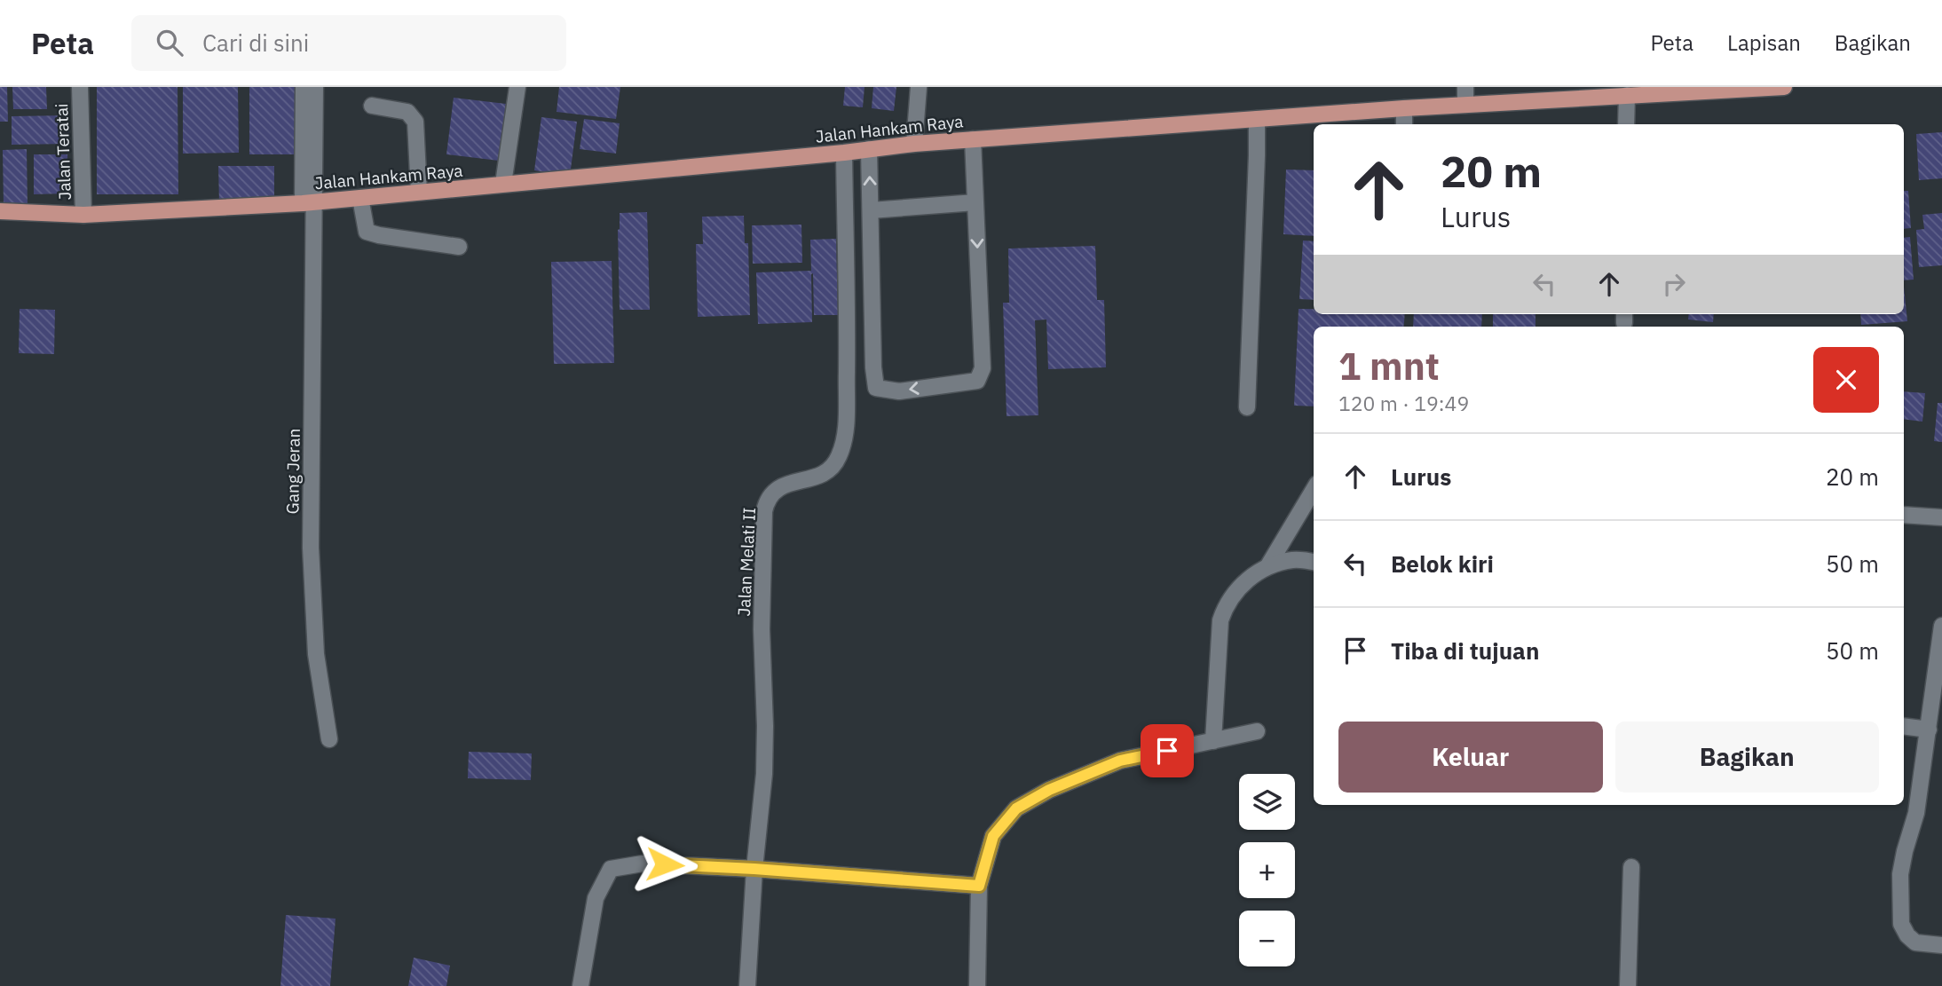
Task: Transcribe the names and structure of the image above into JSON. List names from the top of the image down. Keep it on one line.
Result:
{"streets":{"main road":["Jalan Hankam Raya"],"street":["Jalan Teratai","Gang Jeran","Jalan Melati II"]},"crossings":[["Jalan Hankam Raya","Jalan Teratai"],["Jalan Hankam Raya","Gang Jeran"],["Jalan Hankam Raya","Jalan Melati II"]],"page":{"header":"Peta","search":"Cari di sini","nav":["Peta","Lapisan","Bagikan"],"turn":["20 m","Lurus"],"heading":["1 mnt","120 m · 19:49"],"list":[{"name":"Lurus","value":"20 m"},{"name":"Belok kiri","value":"50 m"},{"name":"Tiba di tujuan","value":"50 m"}],"buttons":["Keluar","Bagikan"],"map_buttons":["+","−"]}}
